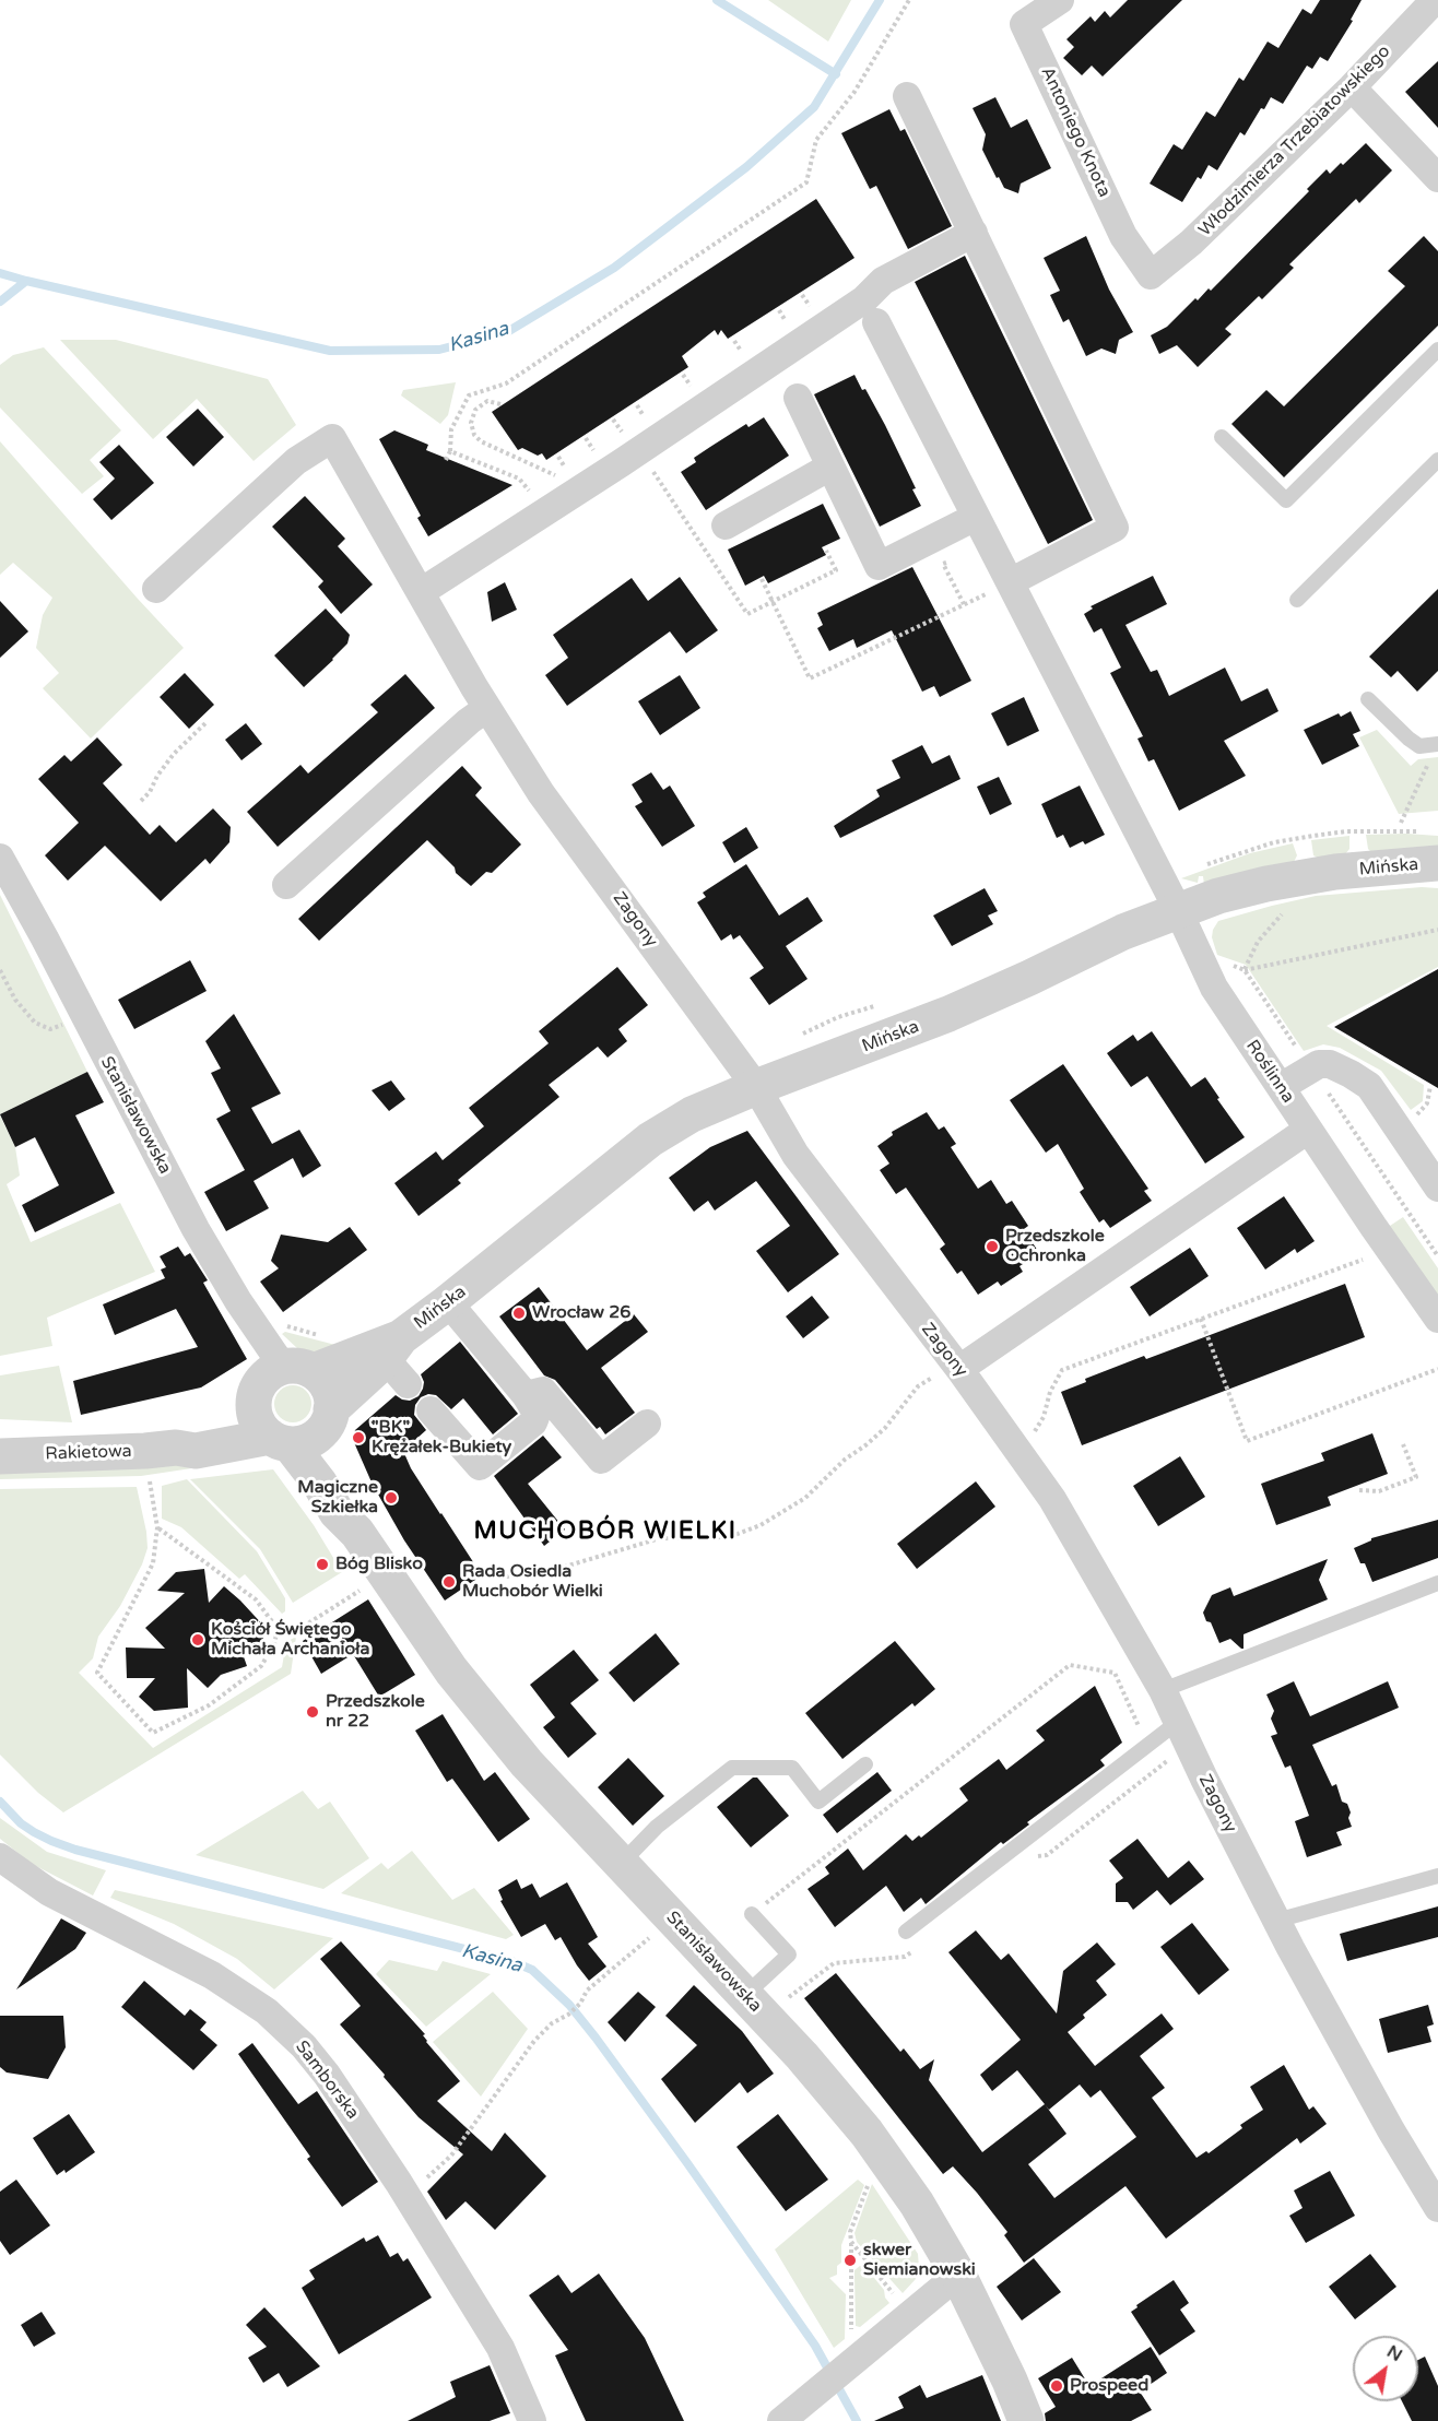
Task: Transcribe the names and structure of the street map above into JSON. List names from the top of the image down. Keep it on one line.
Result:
{"streets":{"street":["Antoniego Knota","Włodzimierza Trzebiatowskiego","Mińska","Zagony","Roślinna","Stanisławowska","Rakietowa","Samborska"]},"crossings":[["Antoniego Knota","Włodzimierza Trzebiatowskiego"],["Mińska","Zagony"],["Mińska","Roślinna"],["Mińska","Stanisławowska"],["Mińska","Rakietowa"],["Stanisławowska","Rakietowa"]],"districts":["MUCHOBÓR WIELKI"],"water":["Kasina"],"places":["Przedszkole Ochronka","Wrocław 26","\"BK\" Krężałek-Bukiety","Magiczne Szkiełka","Bóg Blisko","Rada Osiedla Muchobór Wielki","Kościół Świętego Michała Archanioła","Przedszkole nr 22","skwer Siemianowski","Prospeed"],"north":"top right"}
